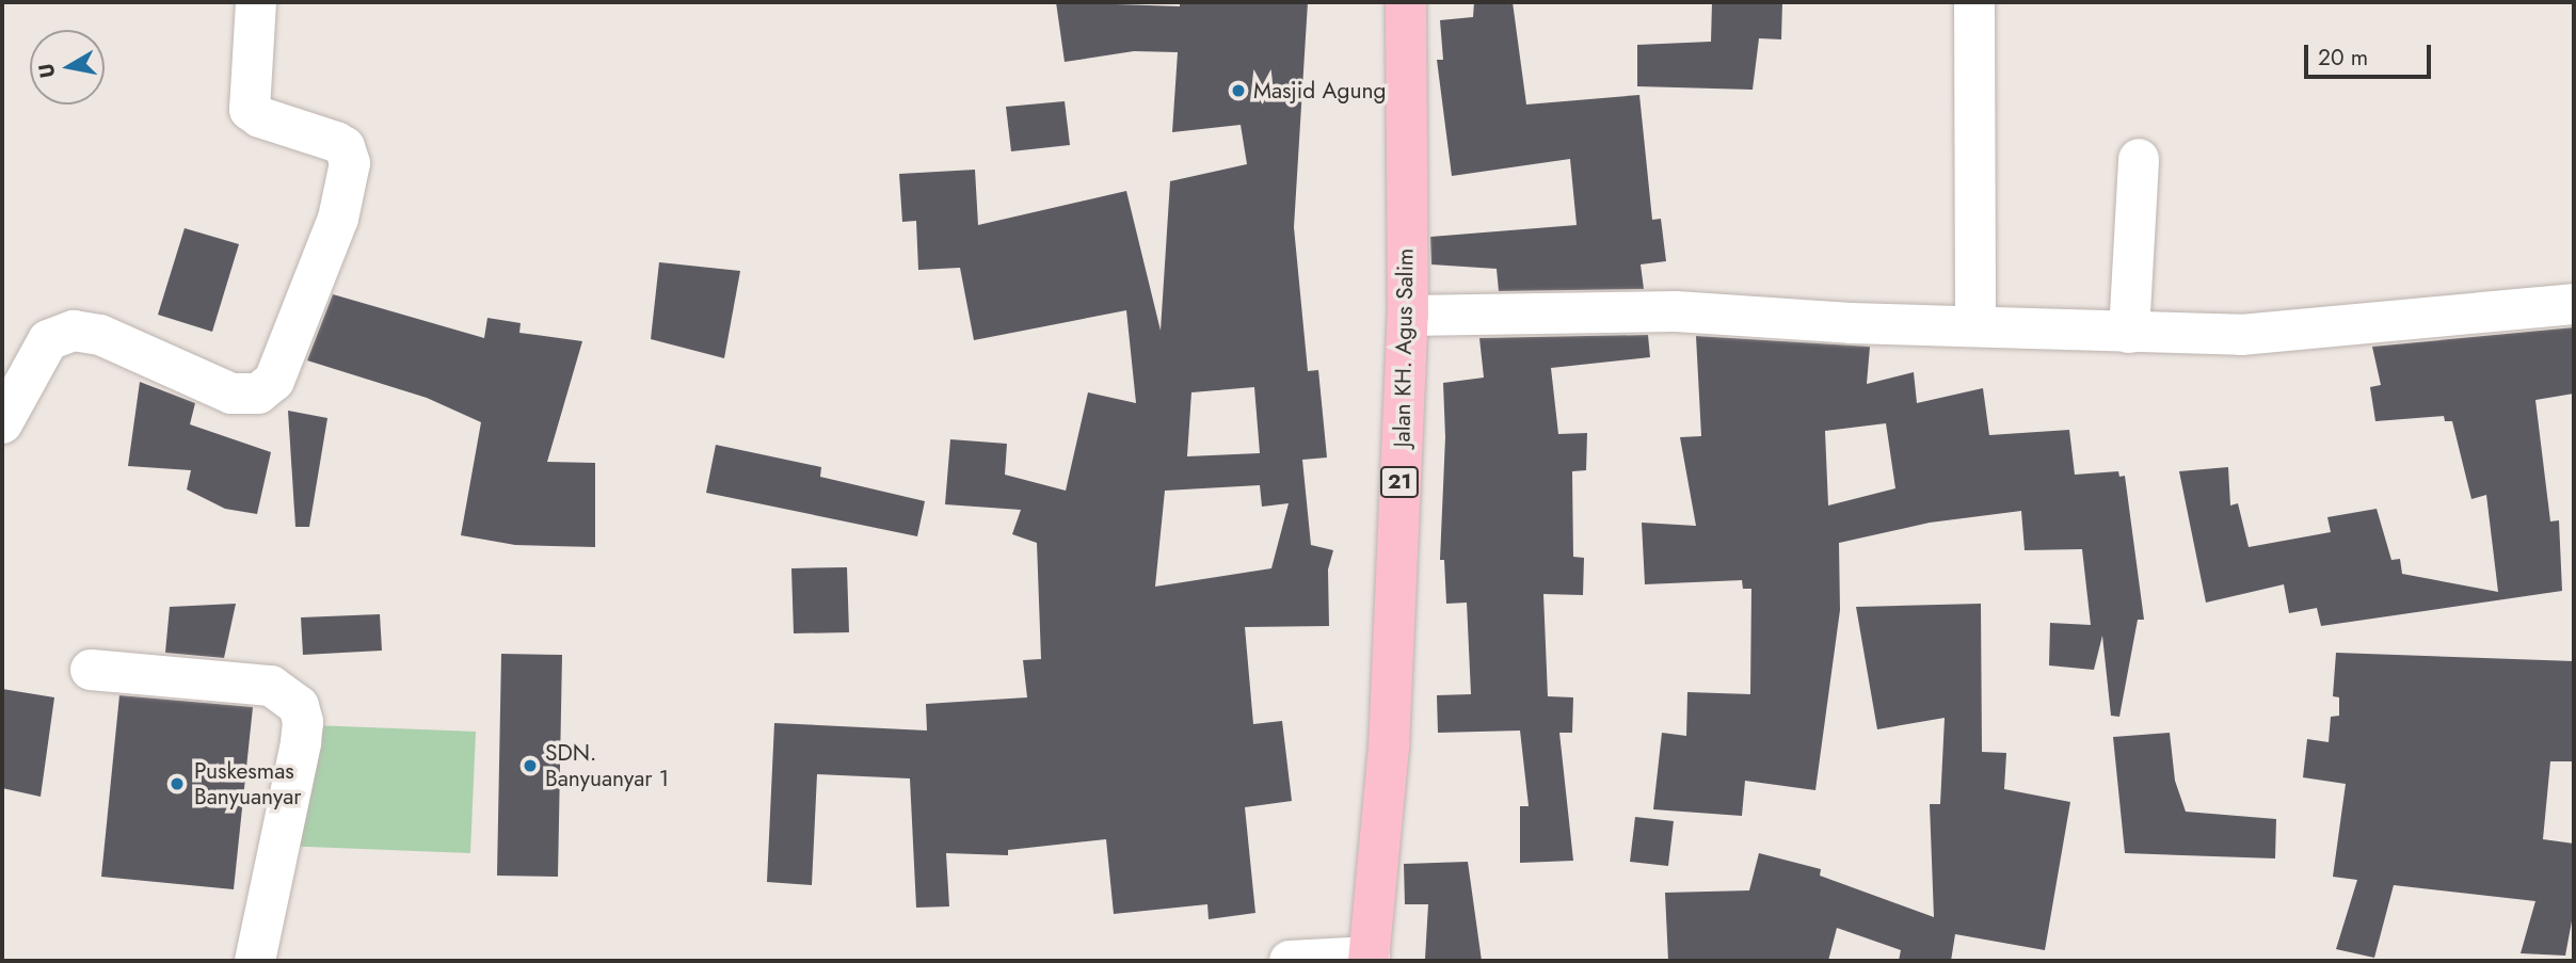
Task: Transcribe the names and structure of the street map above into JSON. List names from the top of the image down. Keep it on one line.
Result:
{"streets":{"highway":["Jalan KH. Agus Salim","21"]},"places":["Masjid Agung","SDN. Banyuanyar 1","Puskesmas Banyuanyar"],"scale_bar":"20 m","north":"left"}
